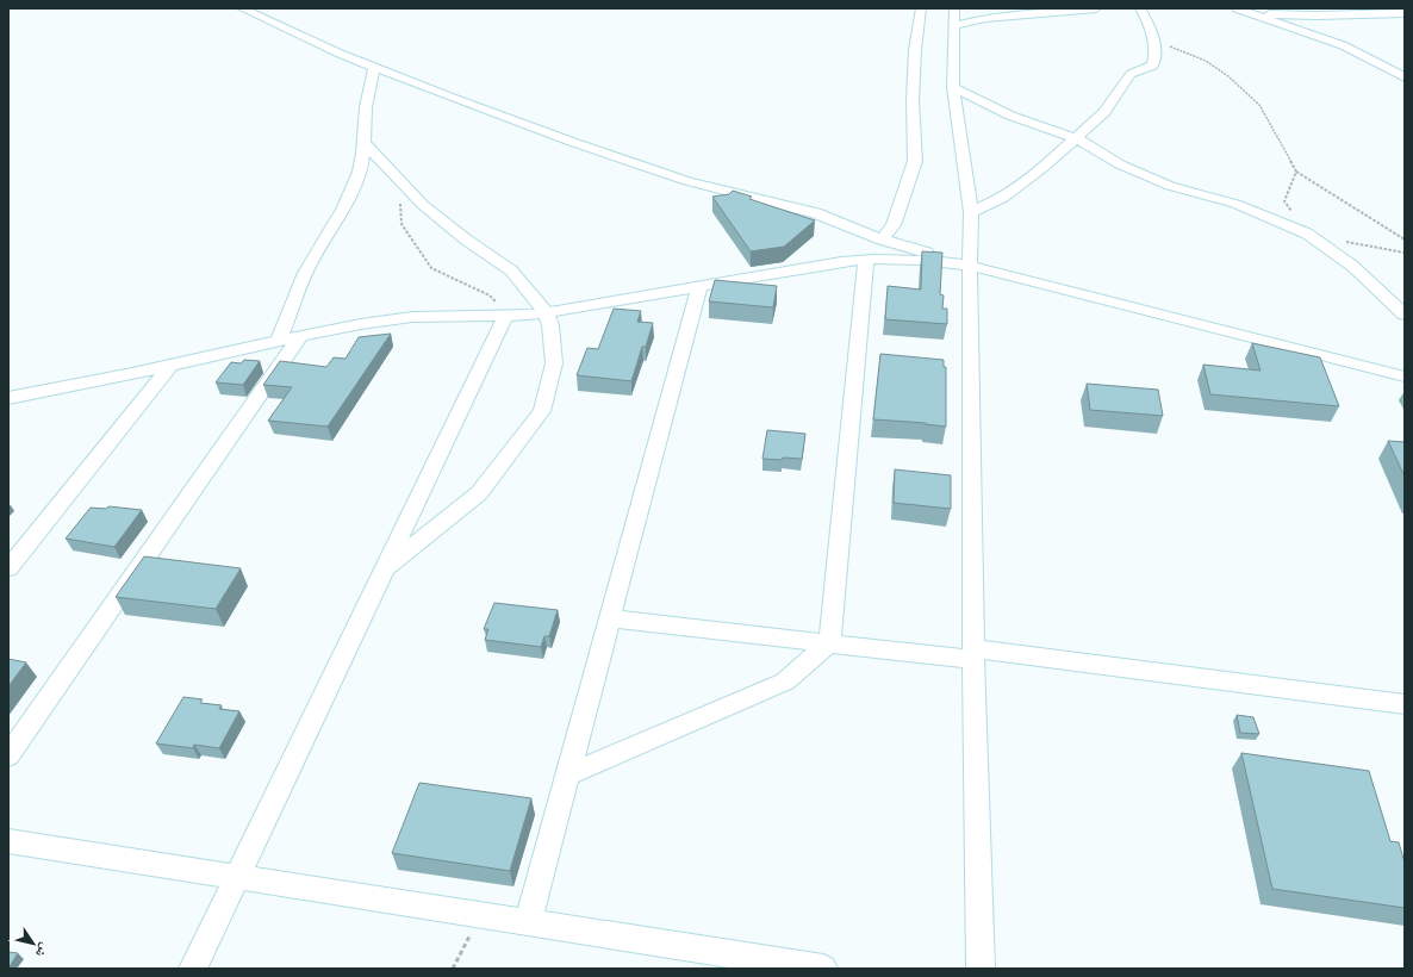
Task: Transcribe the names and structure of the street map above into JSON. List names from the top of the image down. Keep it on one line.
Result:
{"north":"bottom right"}
